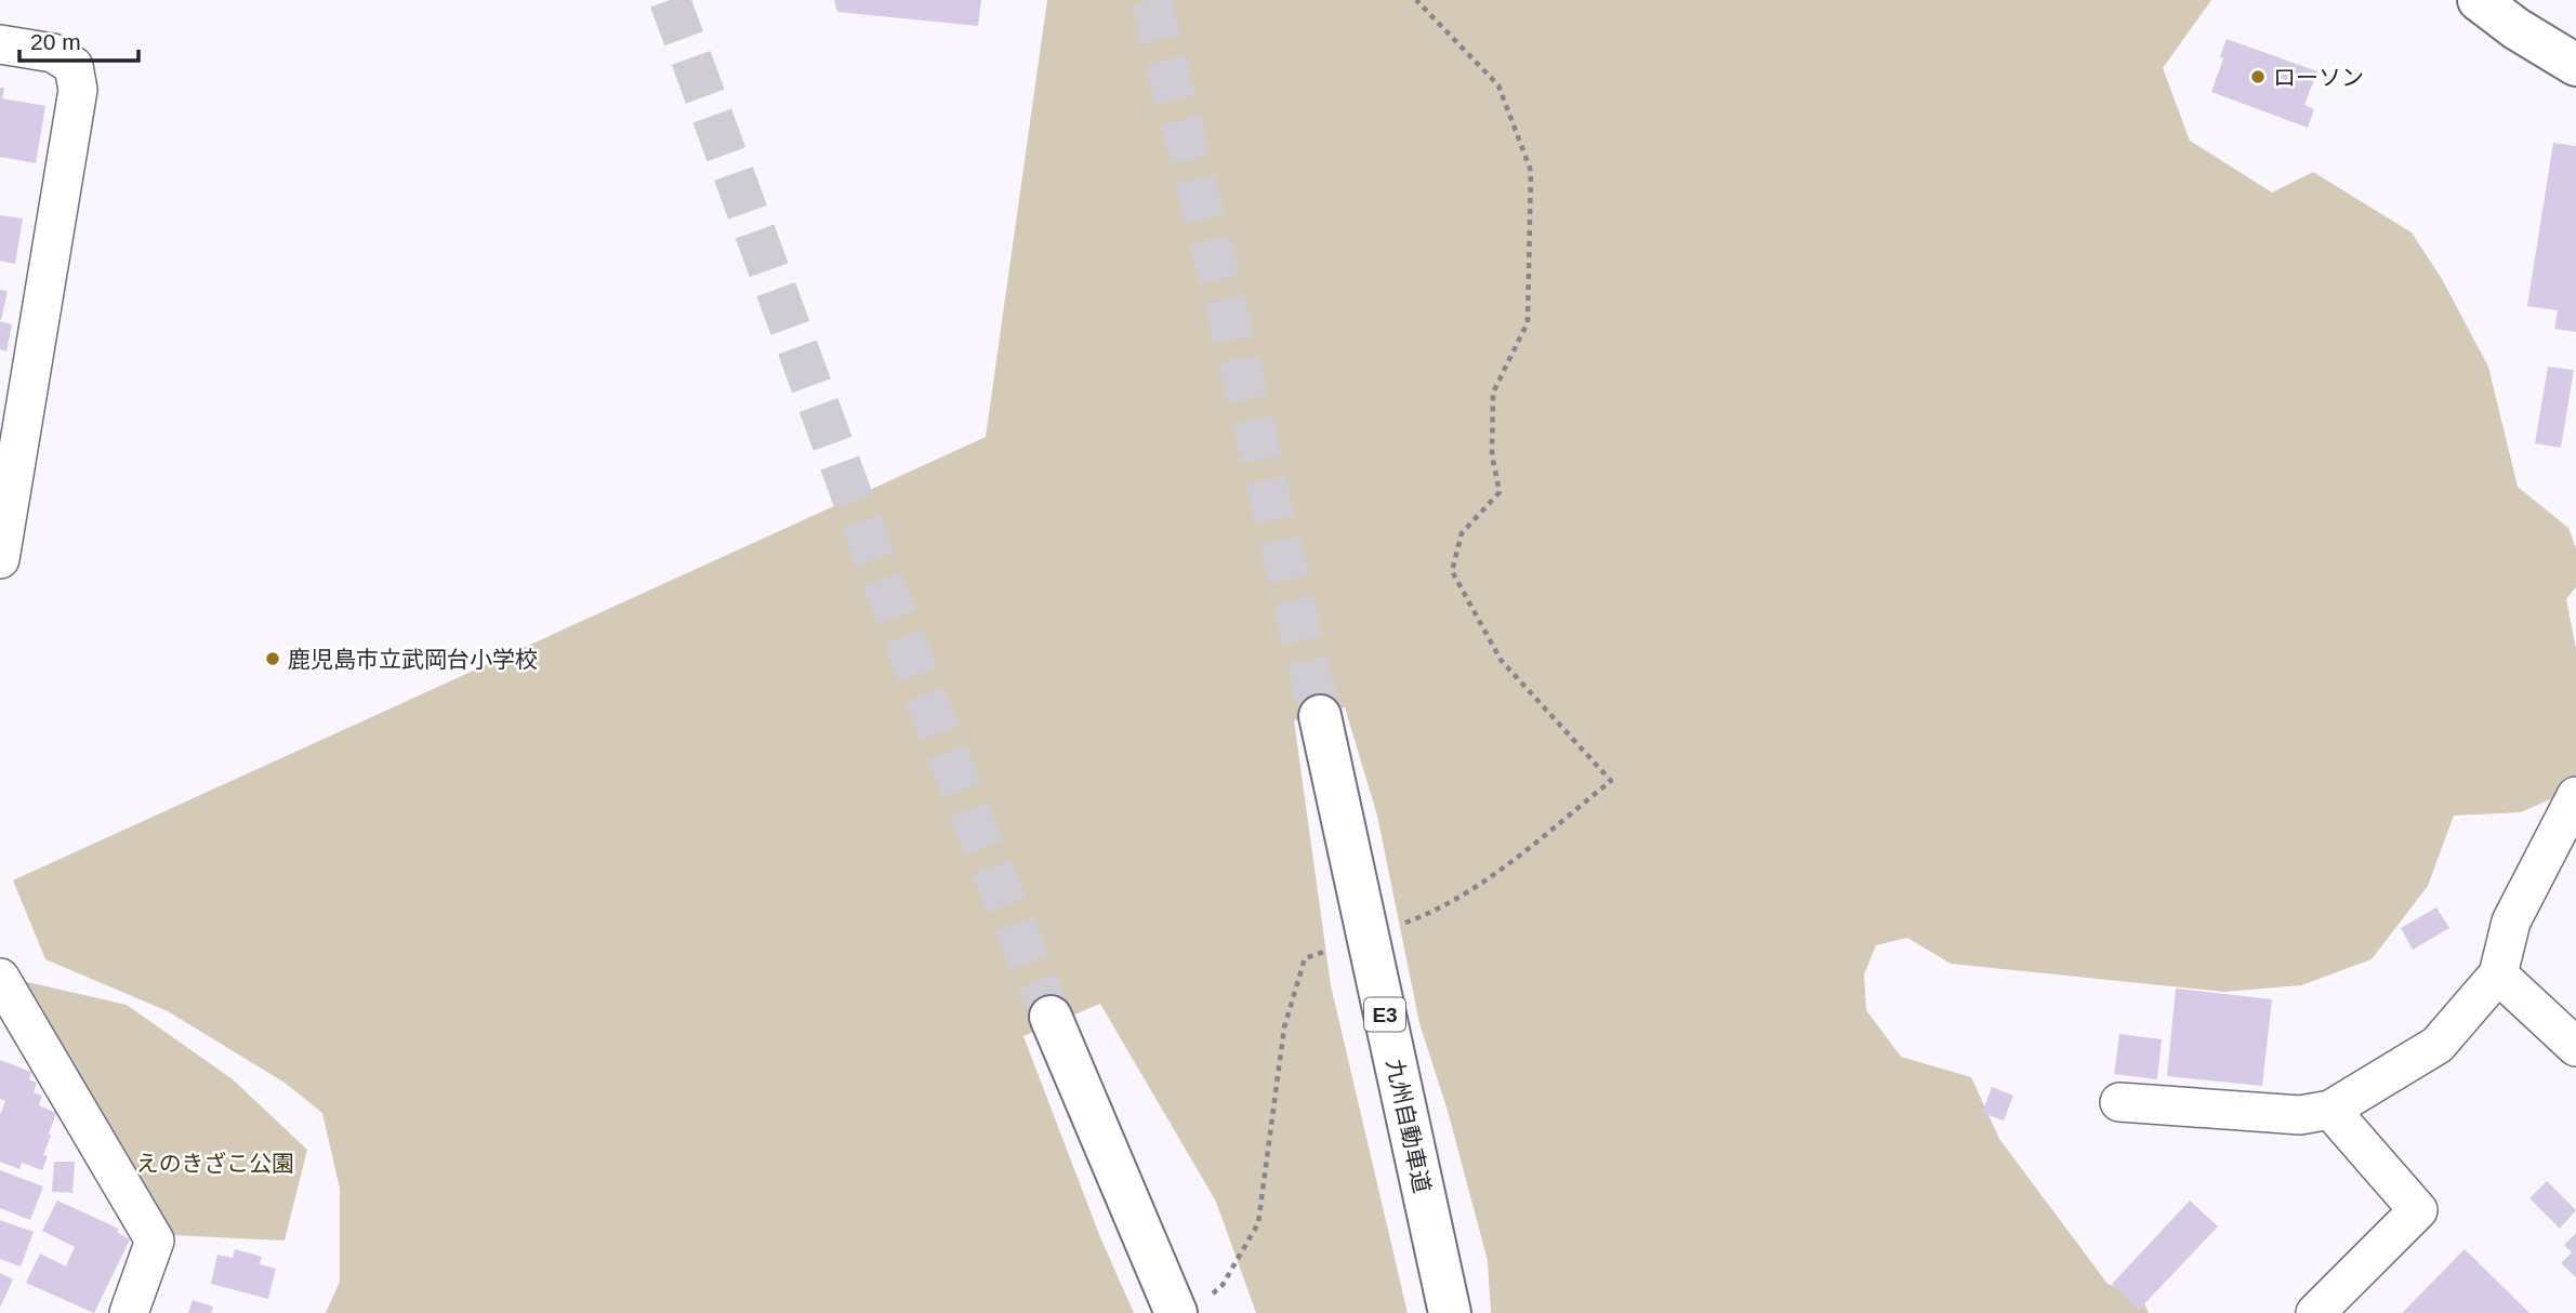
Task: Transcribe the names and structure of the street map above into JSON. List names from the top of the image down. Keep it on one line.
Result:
{"streets":{"main road":["E3","九州自動車道"]},"parks":["えのきざこ公園"],"places":["ローソン","鹿児島市立武岡台小学校"],"scale_bar":"20 m"}
